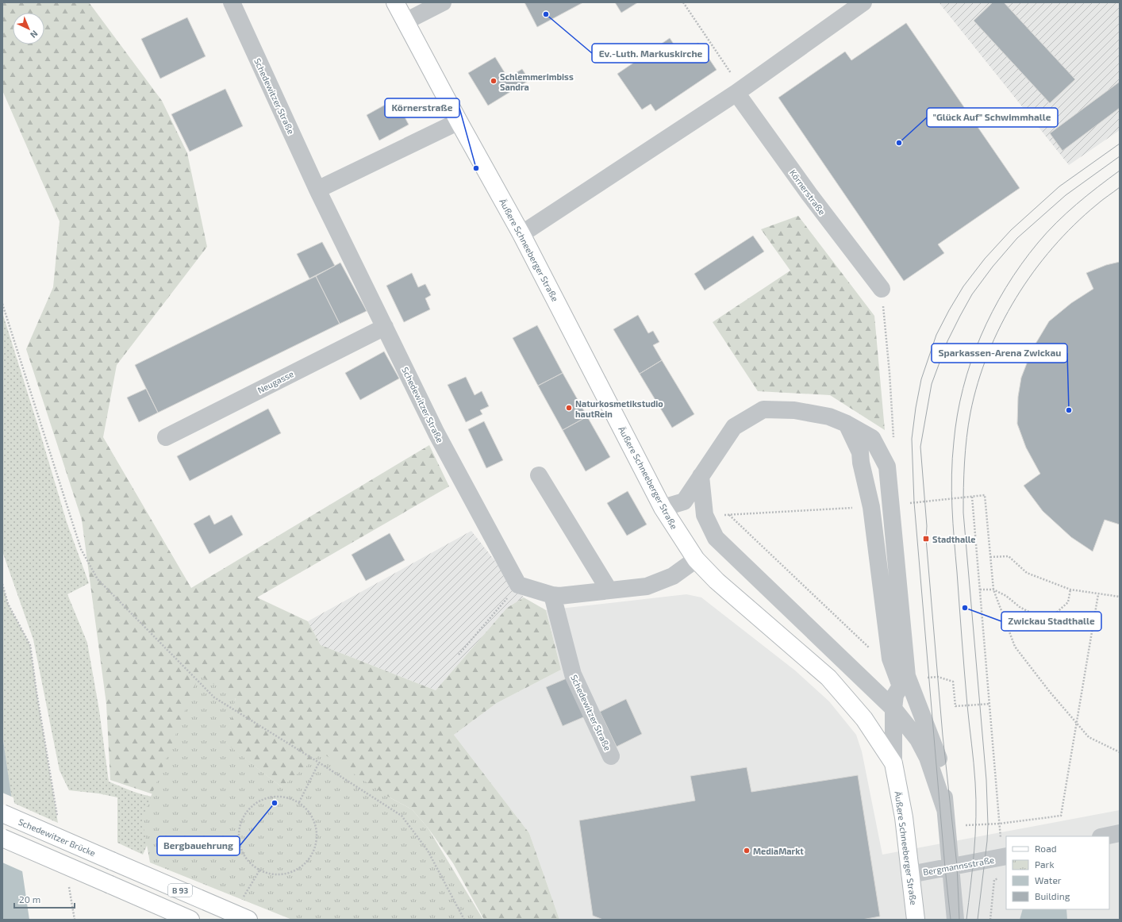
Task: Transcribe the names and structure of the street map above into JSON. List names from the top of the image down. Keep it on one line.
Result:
{"streets":{"main road":["Äußere Schneeberger Straße","Schedewitzer Brücke","B 93"],"street":["Schedewitzer Straße","Körnerstraße","Neugasse","Bergmannsstraße"]},"crossings":[["Schedewitzer Straße","Neugasse"],["Äußere Schneeberger Straße","Bergmannsstraße"]],"places":{"other":["Ev.-Luth. Markuskirche","Schlemmerimbiss Sandra","\"Glück Auf\" Schwimmhalle","Körnerstraße","Naturkosmetikstudio hautRein","Sparkassen-Arena Zwickau","Zwickau Stadthalle","Bergbauehrung","MediaMarkt"],"transit":["Stadthalle"]},"legend":["Road","Park","Water","Building"],"scale_bar":"20 m","north":"bottom right"}
